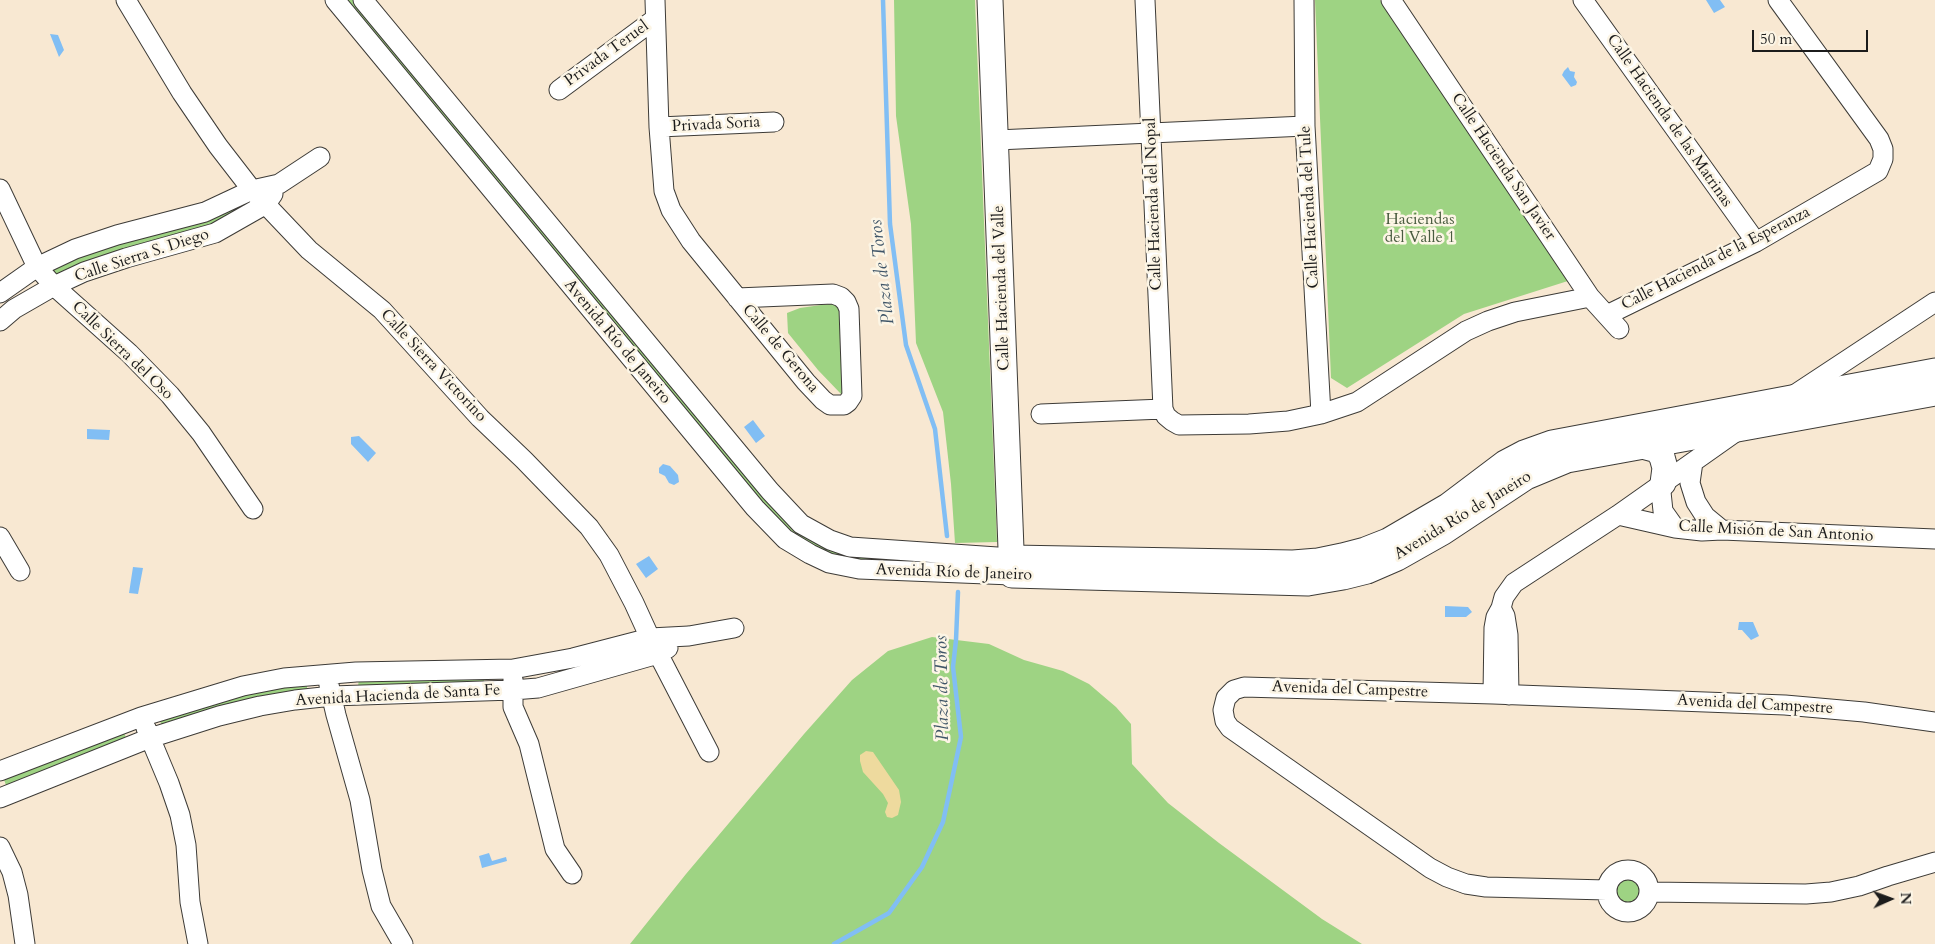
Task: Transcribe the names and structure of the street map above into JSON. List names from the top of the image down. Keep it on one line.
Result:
{"streets":{"main road":["Calle Hacienda del Valle","Avenida Río de Janeiro"],"street":["Privada Teruel","Calle Hacienda de las Matrinas","Privada Soria","Calle Hacienda San Javier","Calle Hacienda del Nopal","Calle Hacienda del Tule","Calle Sierra S. Diego","Calle Hacienda de la Esperanza","Calle de Gerona","Calle Sierra del Oso","Calle Sierra Victorino","Calle Misión de San Antonio","Avenida del Campestre","Avenida Hacienda de Santa Fe"]},"crossings":[["Privada Teruel","Calle de Gerona"],["Calle Hacienda de las Matrinas","Calle Hacienda de la Esperanza"],["Privada Soria","Calle de Gerona"],["Calle Hacienda San Javier","Calle Hacienda de la Esperanza"],["Calle Sierra S. Diego","Calle Sierra del Oso"],["Calle Sierra S. Diego","Calle Sierra Victorino"],["Calle Hacienda del Valle","Avenida Río de Janeiro"],["Calle Sierra Victorino","Avenida Hacienda de Santa Fe"]],"water":["Plaza de Toros"],"parks":["Haciendas del Valle 1"],"scale_bar":"50 m","north":"right"}
